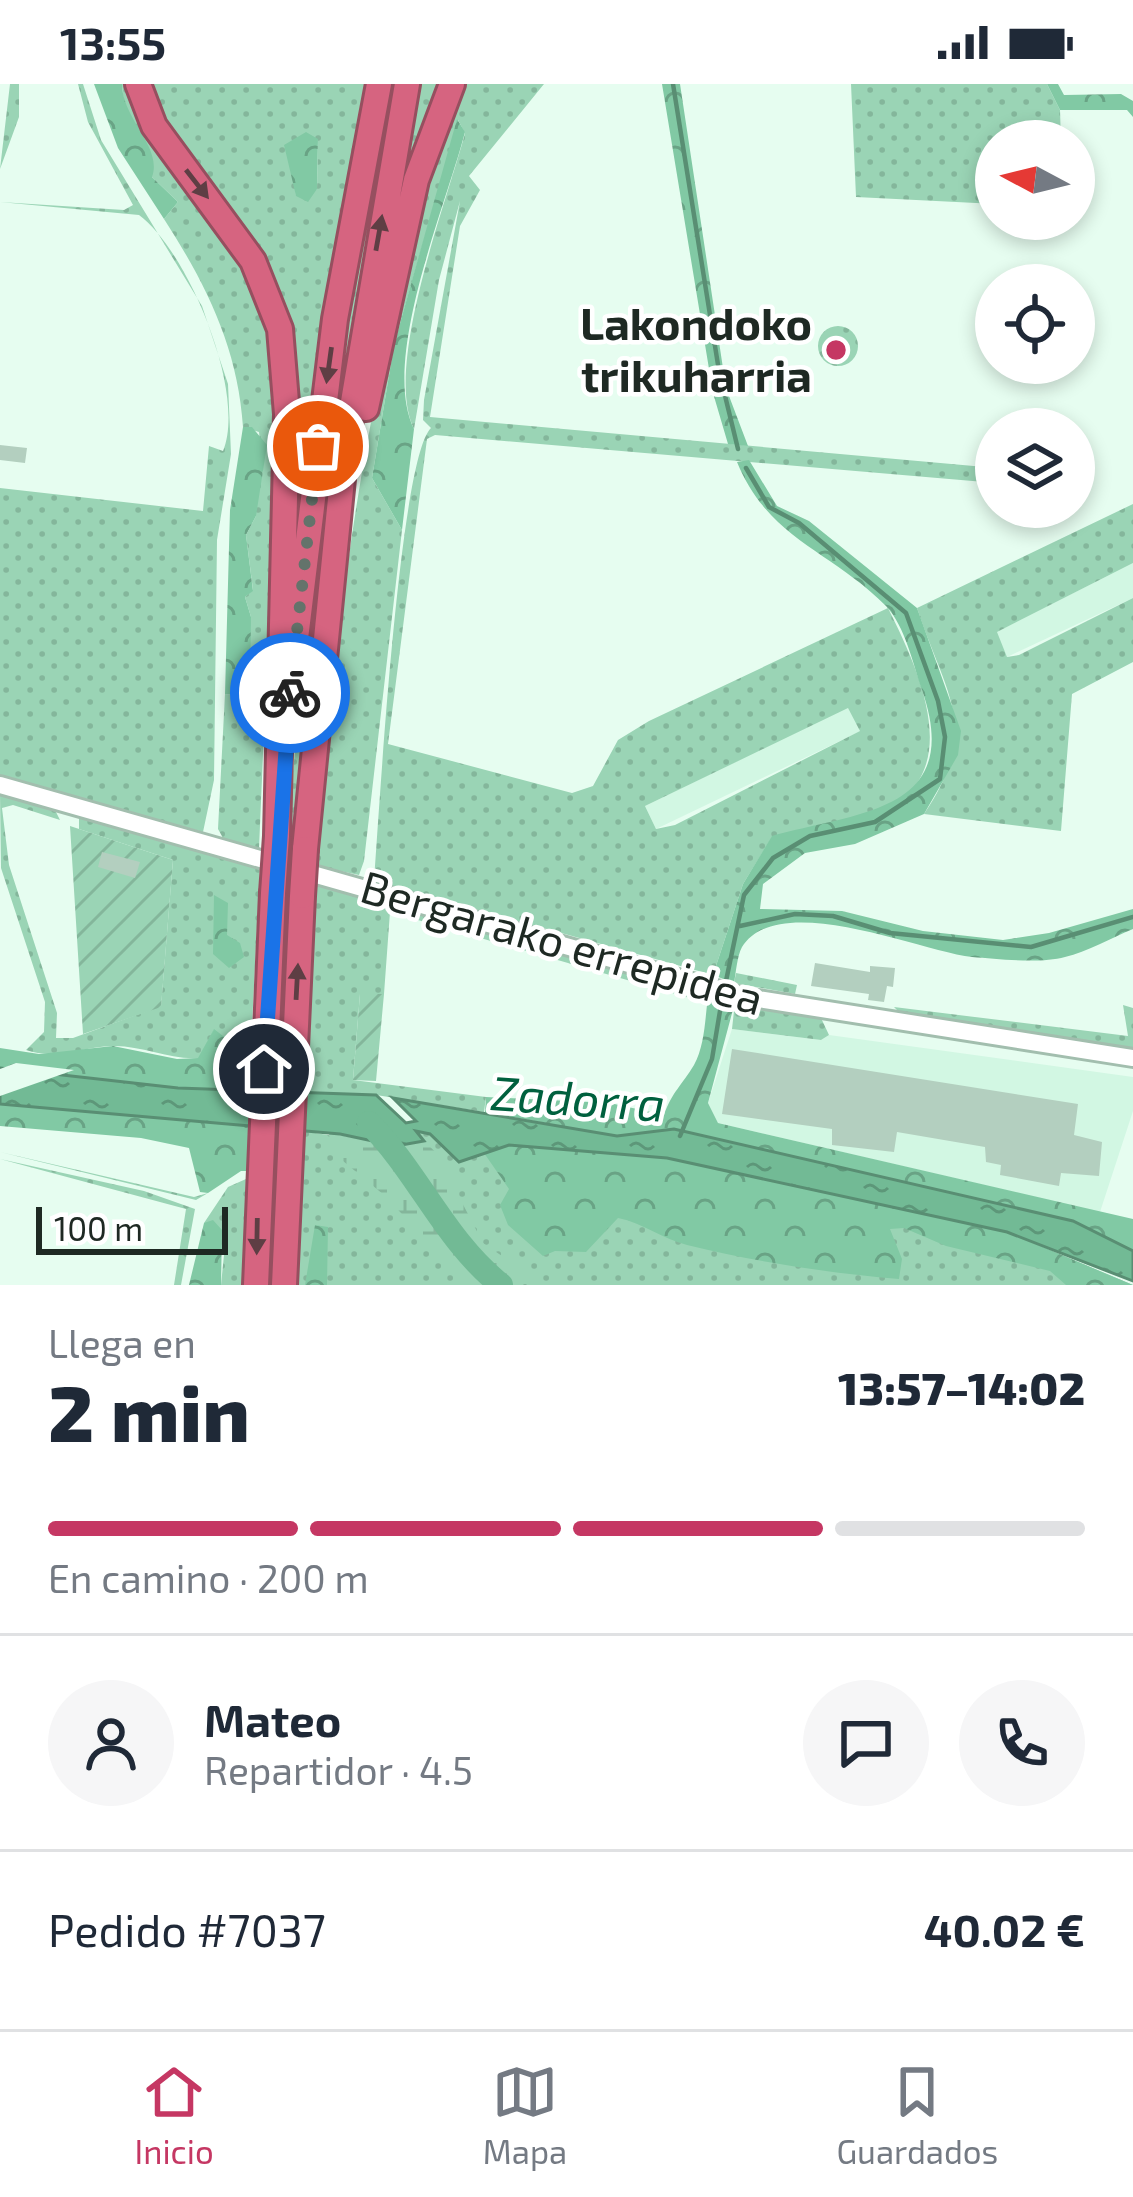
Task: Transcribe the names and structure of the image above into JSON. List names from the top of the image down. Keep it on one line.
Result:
{"streets":{"street":["Bergarako errepidea"]},"water":["Zadorra"],"places":["Lakondoko trikuharria"],"scale_bar":"100 m","north":"left","page":{"status":"13:55","scale":"100 m","heading":["2 min","Llega en","13:57–14:02"],"panel":["Mateo","Repartidor · 4.5","Pedido #7037","40.02 €"],"bar":"En camino · 200 m","tabs":["Inicio","Mapa","Guardados"]}}
